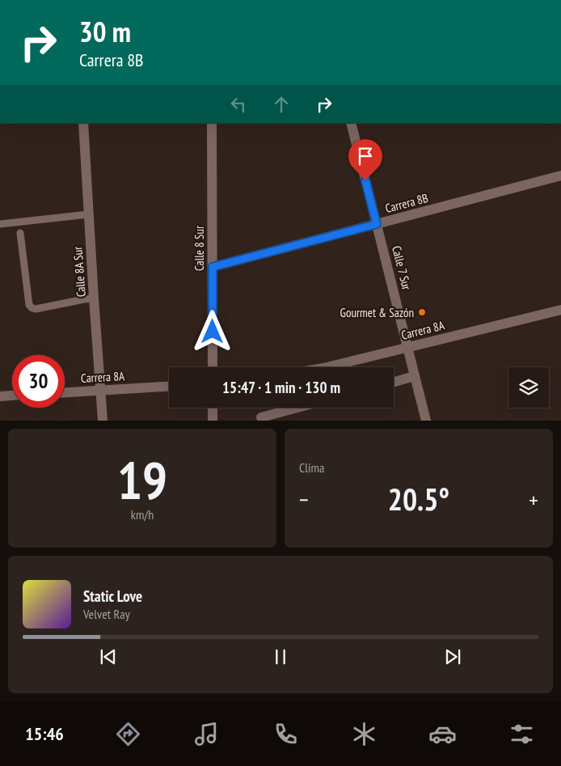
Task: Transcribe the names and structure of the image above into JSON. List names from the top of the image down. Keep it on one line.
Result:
{"streets":{"street":["Carrera 8B","Calle 8 Sur","Calle 7 Sur","Calle 8A Sur","Carrera 8A"]},"crossings":[["Carrera 8B","Calle 8 Sur"],["Carrera 8B","Calle 7 Sur"],["Calle 7 Sur","Carrera 8A"],["Calle 8A Sur","Carrera 8A"]],"places":["Gourmet & Sazón"],"page":{"turn":["30 m","Carrera 8B"],"limit":"30","trip":"15:47 · 1 min · 130 m","tile":[["19","km/h"],"Clima"],"heat":["−","20.5°","+"],"song":["Static Love","Velvet Ray"],"tabs":"15:46"}}
